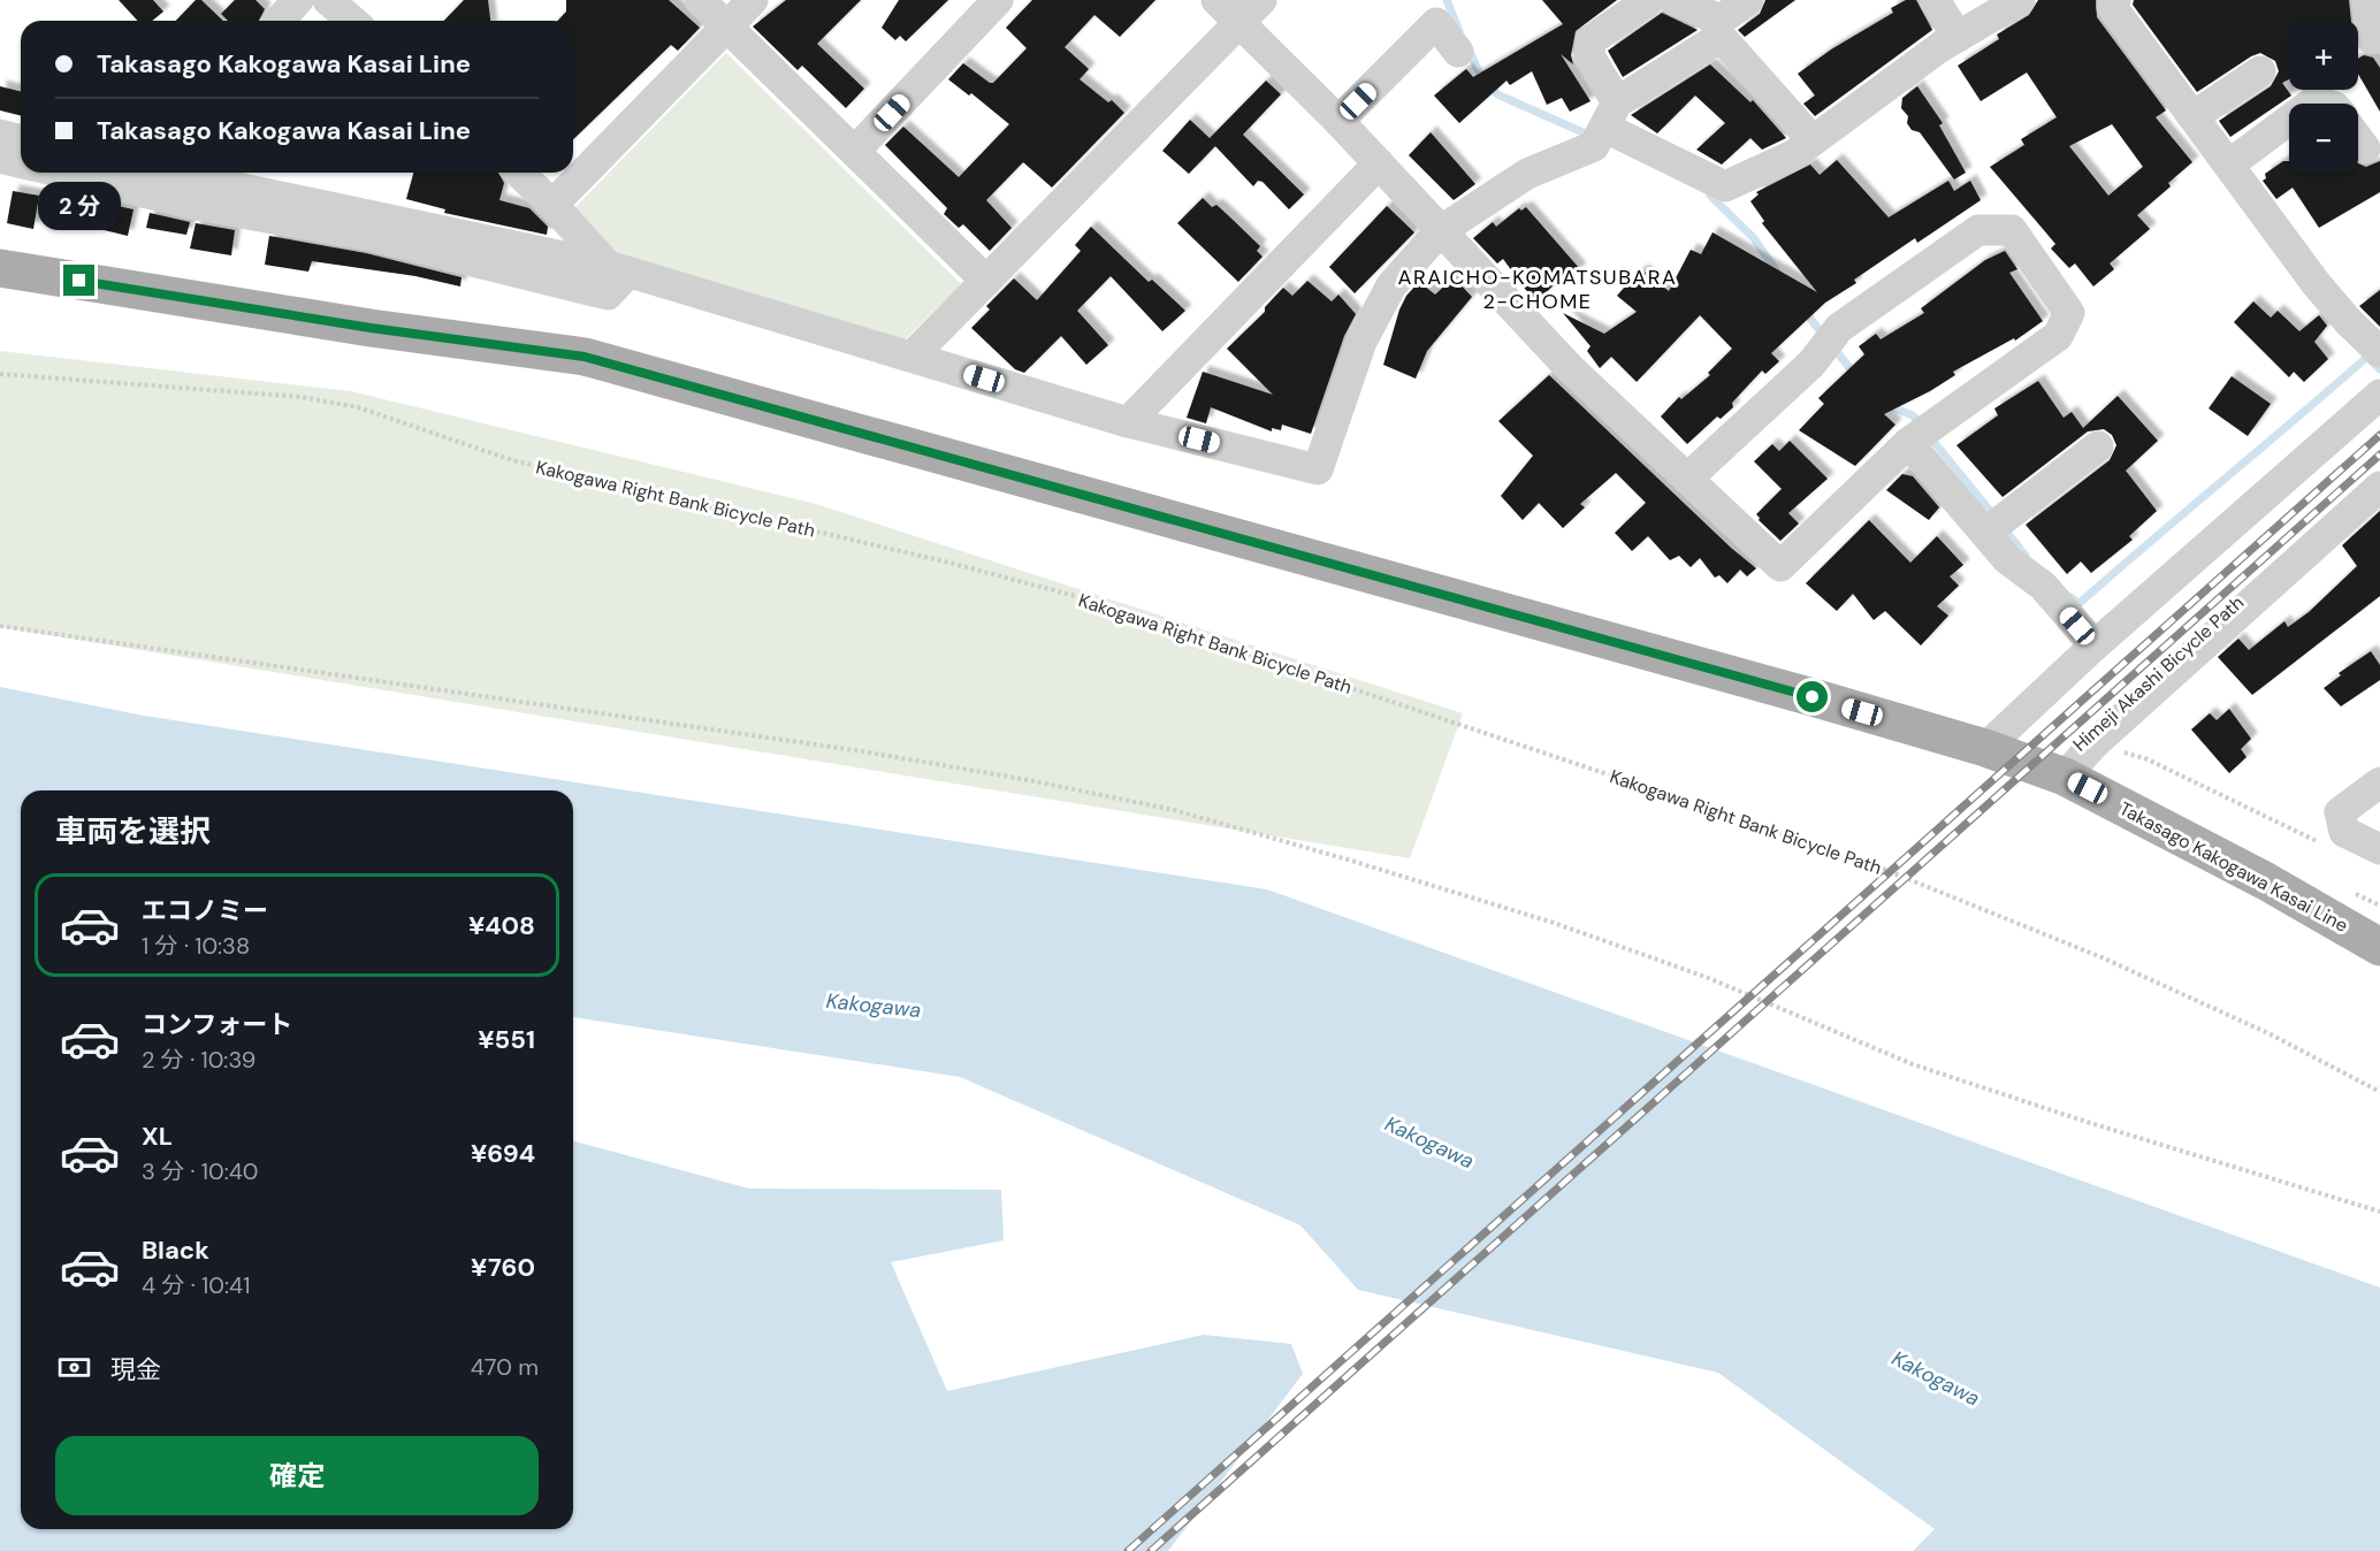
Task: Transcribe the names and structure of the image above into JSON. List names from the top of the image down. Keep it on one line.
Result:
{"streets":{"main road":["Takasago Kakogawa Kasai Line"],"path":["Kakogawa Right Bank Bicycle Path"]},"districts":["ARAICHO-KOMATSUBARA 2-CHOME"],"water":["Kakogawa"],"page":{"map_buttons":["+","−"],"banner":["Takasago Kakogawa Kasai Line","Takasago Kakogawa Kasai Line"],"bubble":"2 分","heading":"車両を選択","list":[{"name":"エコノミー","note":"1 分 · 10:38","value":"¥408"},{"name":"コンフォート","note":"2 分 · 10:39","value":"¥551"},{"name":"XL","note":"3 分 · 10:40","value":"¥694"},{"name":"Black","note":"4 分 · 10:41","value":"¥760"}],"pay":["現金","470 m"],"buttons":"確定"}}
